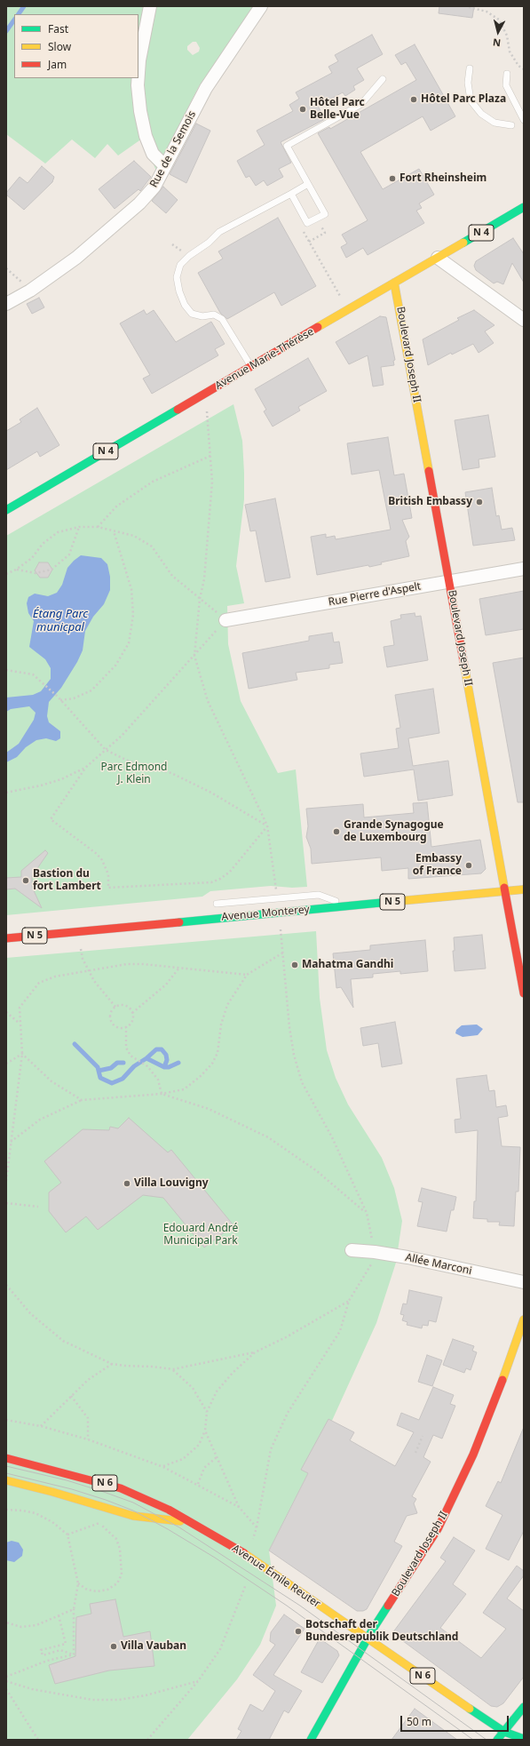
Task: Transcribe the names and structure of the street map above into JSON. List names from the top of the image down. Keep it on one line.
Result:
{"streets":{"main road":["N 4","Boulevard Joseph II","Avenue Marie-Thérèse","N 5","Avenue Monterey","N 6","Avenue Émile Reuter"],"street":["Rue de la Semois","Rue Pierre d'Aspelt","Allée Marconi"]},"crossings":[["Boulevard Joseph II","Avenue Marie-Thérèse"],["Boulevard Joseph II","Rue Pierre d'Aspelt"],["Boulevard Joseph II","Avenue Monterey"],["Boulevard Joseph II","Avenue Émile Reuter"],["N 6","Avenue Émile Reuter"]],"water":["Étang Parc municpal"],"parks":["Parc Edmond J. Klein","Edouard André Municipal Park"],"places":["Hôtel Parc Plaza","Hôtel Parc Belle-Vue","Fort Rheinsheim","British Embassy","Grande Synagogue de Luxembourg","Embassy of France","Bastion du fort Lambert","Mahatma Gandhi","Villa Louvigny","Botschaft der Bundesrepublik Deutschland","Villa Vauban"],"legend":["Fast","Slow","Jam"],"scale_bar":"50 m","north":"bottom"}
